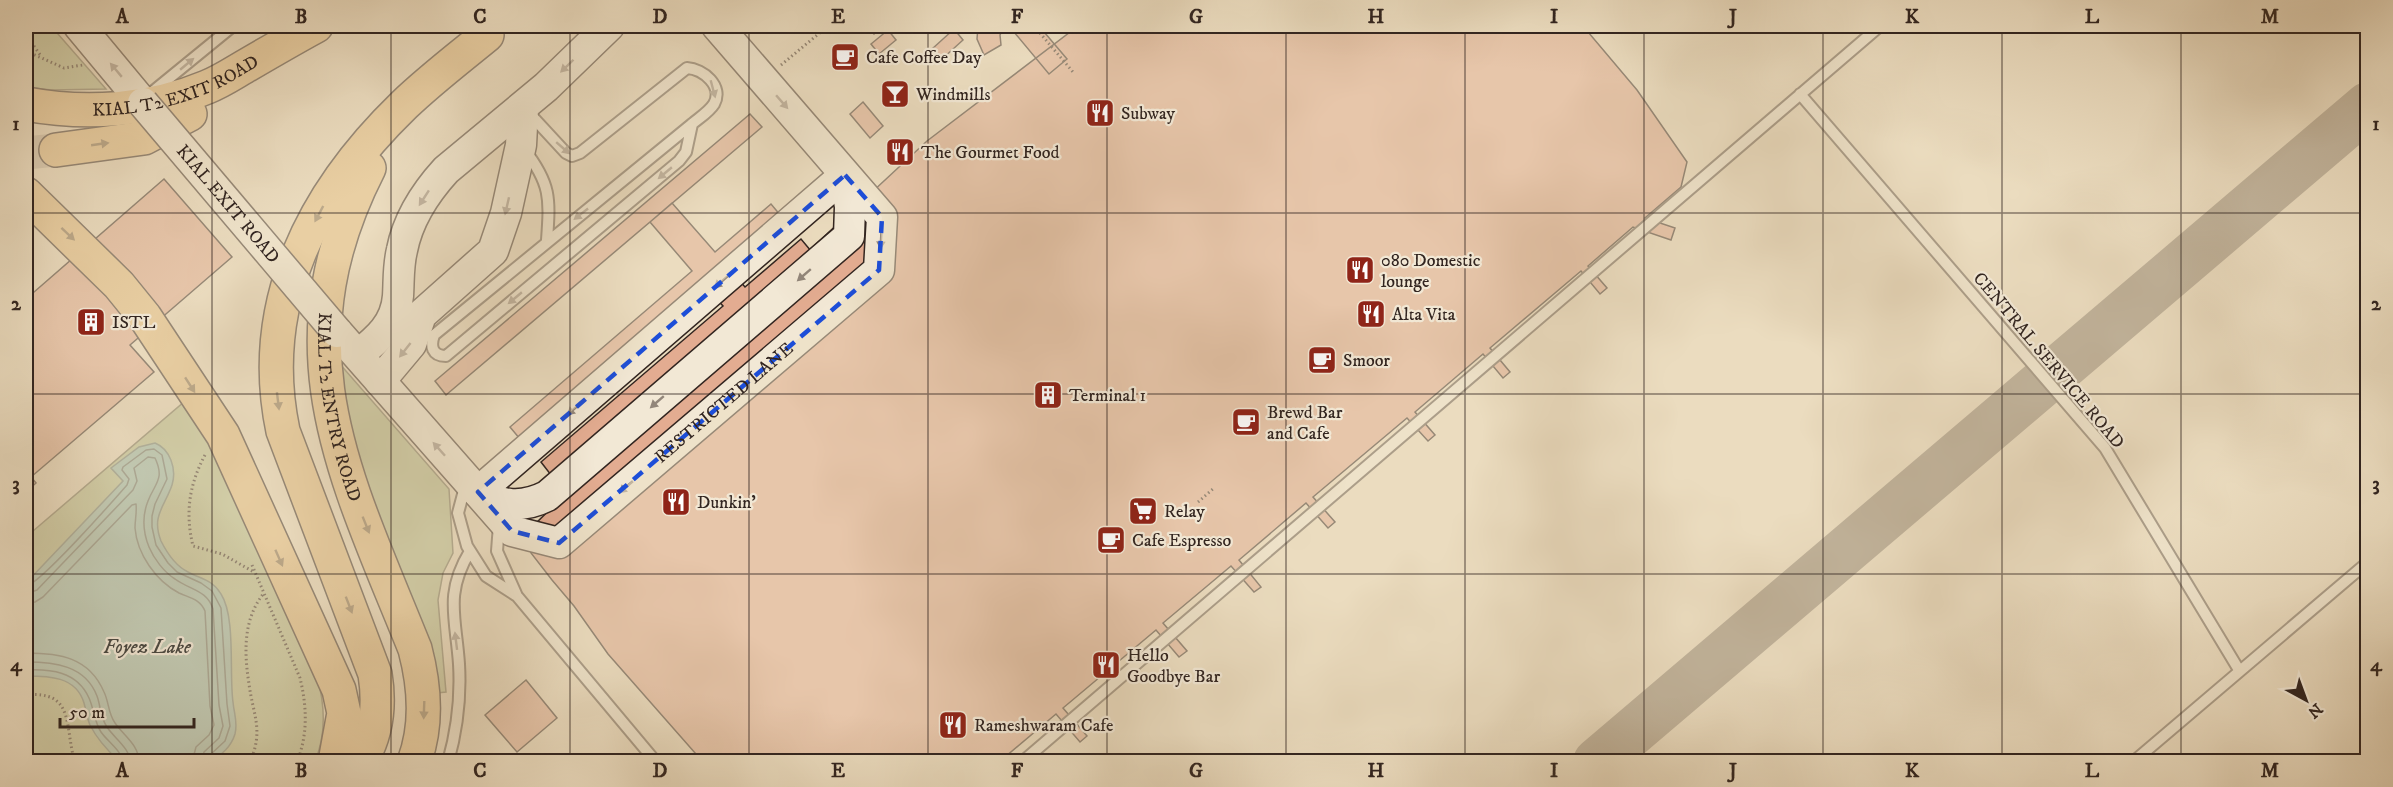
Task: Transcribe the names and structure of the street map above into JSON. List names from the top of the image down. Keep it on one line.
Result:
{"streets":{"main road":["KIAL T2 EXIT ROAD","KIAL EXIT ROAD","RESTRICTED LANE","KIAL T2 ENTRY ROAD"],"lane":["CENTRAL SERVICE ROAD"]},"crossings":[["KIAL EXIT ROAD","RESTRICTED LANE"]],"one_way":["RESTRICTED LANE","KIAL T2 ENTRY ROAD"],"water":["Foyez Lake"],"places":{"cafe":["Cafe Coffee Day","Smoor","Brewd Bar and Cafe","Cafe Espresso"],"bar":["Windmills"],"restaurant":["Subway","The Gourmet Food","080 Domestic lounge","Alta Vita","Dunkin'","Hello Goodbye Bar","Rameshwaram Cafe"],"building":["ISTL","Terminal 1"],"supermarket":["Relay"]},"scale_bar":"50 m","north":"bottom right","grid":{"columns":["A","B","C","D","E","F","G","H","I","J","K","L","M"],"rows":["1","2","3","4"]}}
